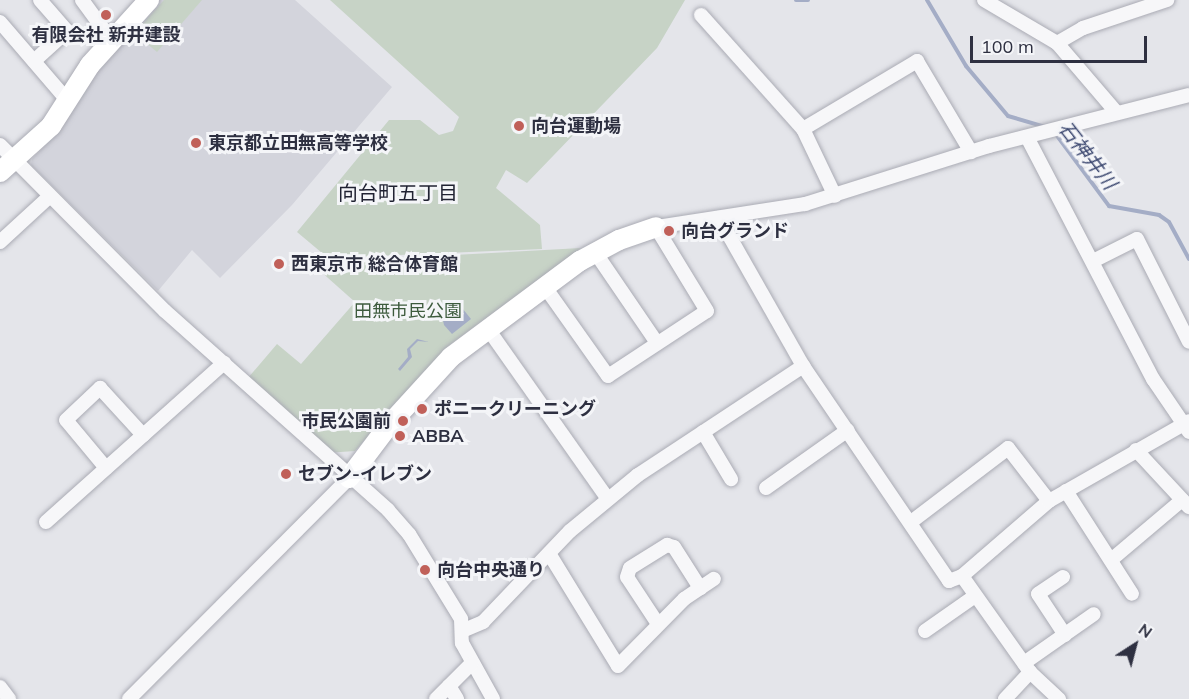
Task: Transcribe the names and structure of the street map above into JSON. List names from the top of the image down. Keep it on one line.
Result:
{"districts":["向台町五丁目"],"water":["石神井川"],"parks":["田無市民公園"],"places":["有限会社 新井建設","向台運動場","東京都立田無高等学校","向台グランド","西東京市 総合体育館","ポニークリーニング","市民公園前","ABBA","セブン-イレブン","向台中央通り"],"scale_bar":"100 m","north":"top right"}
